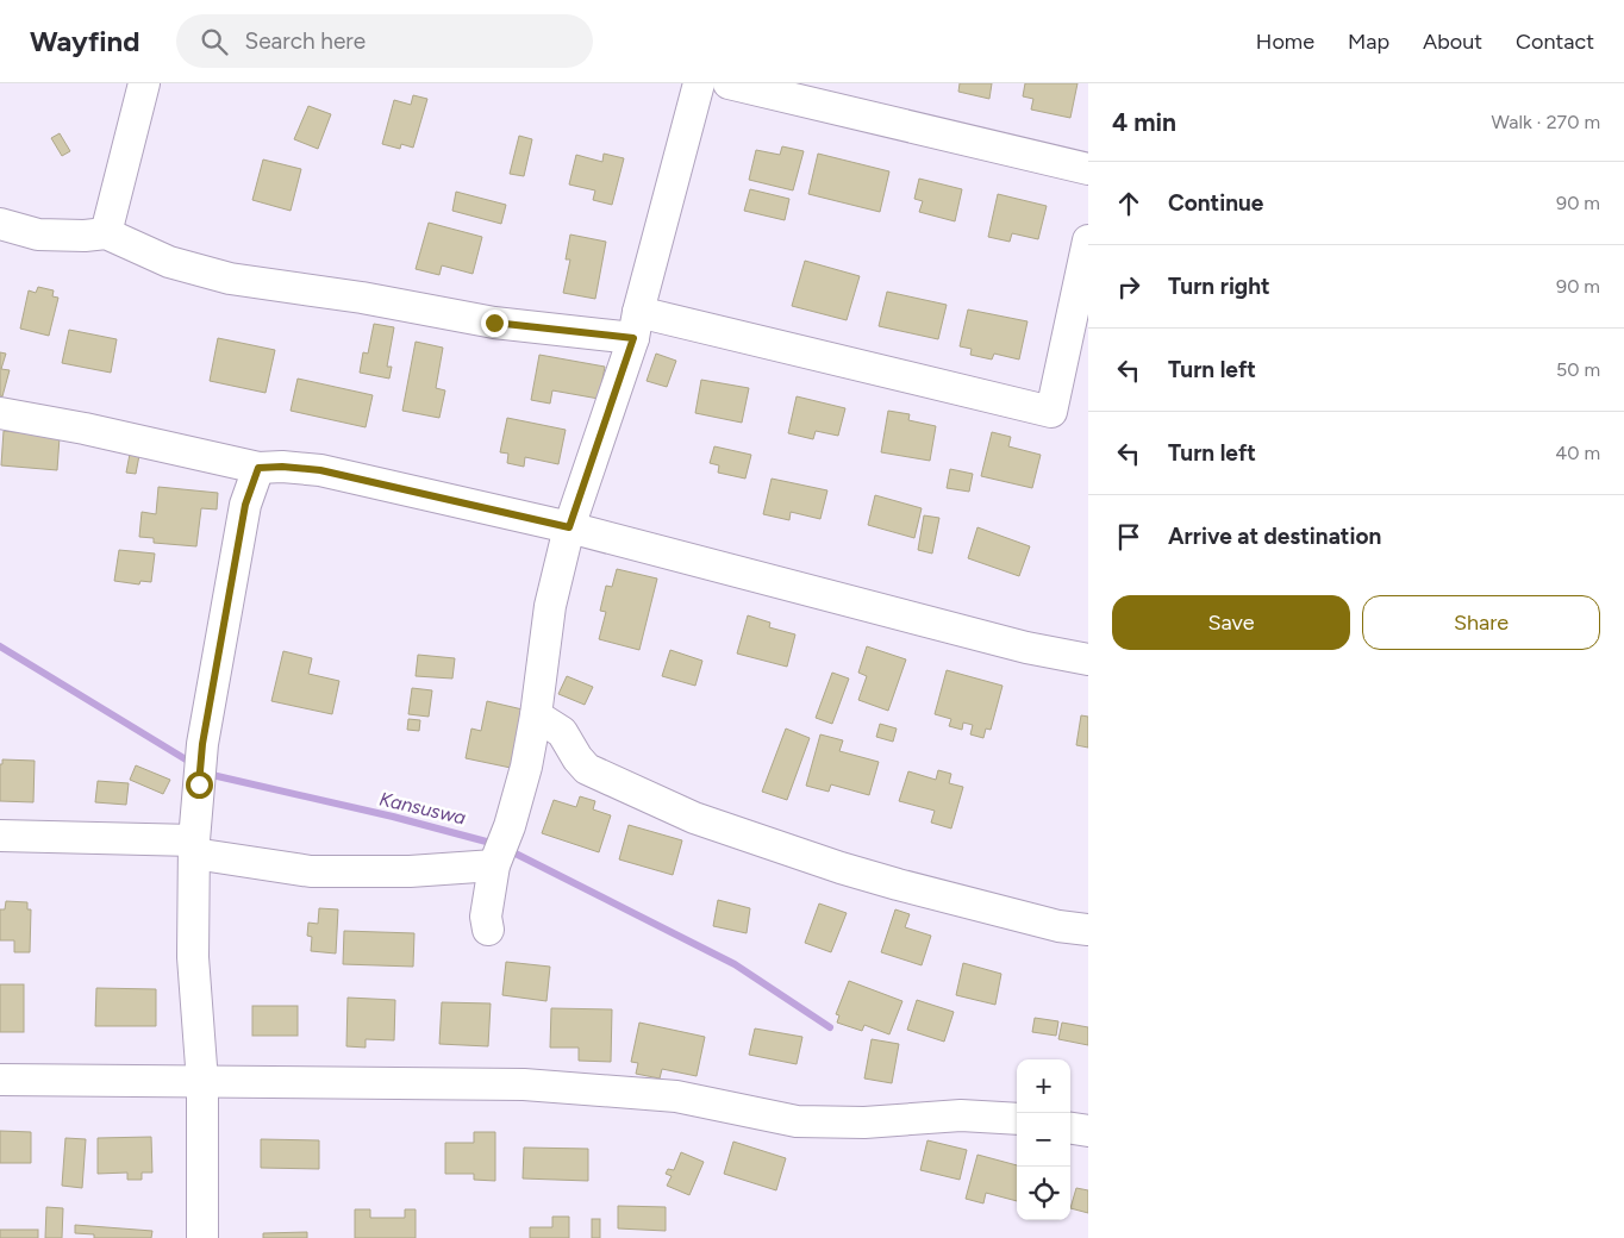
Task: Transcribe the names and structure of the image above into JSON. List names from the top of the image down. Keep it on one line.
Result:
{"water":["Kansuswa"],"page":{"header":"Wayfind","search":"Search here","nav":["Home","Map","About","Contact"],"heading":["4 min","Walk · 270 m"],"list":[["Continue","90 m"],["Turn right","90 m"],["Turn left","50 m"],["Turn left","40 m"],"Arrive at destination"],"buttons":["Save","Share"],"map_buttons":["+","−"]}}
